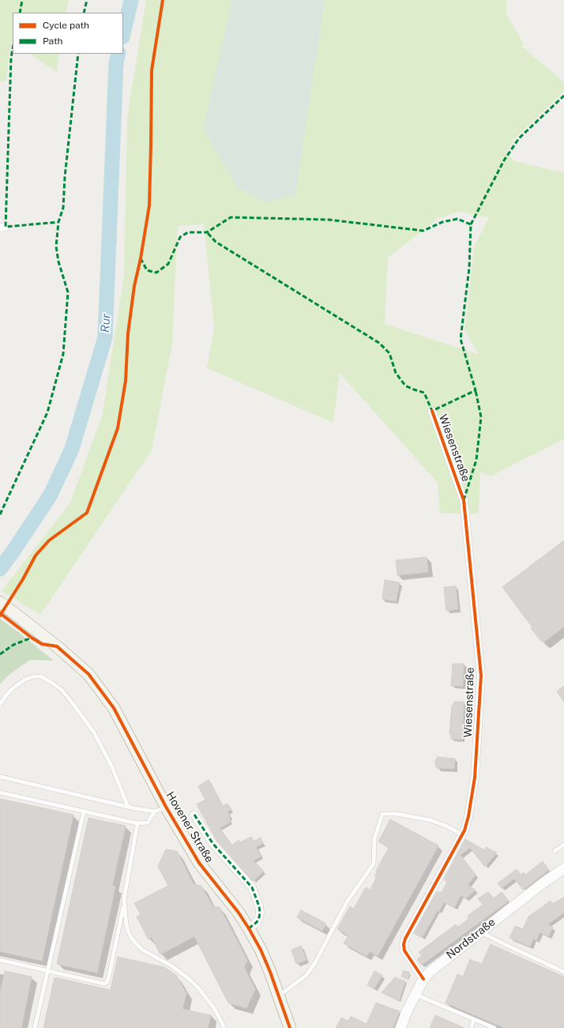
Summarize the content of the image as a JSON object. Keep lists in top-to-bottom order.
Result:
{
  "streets": {
    "main road": ["Hovener Straße"],
    "street": ["Wiesenstraße", "Nordstraße"]
  },
  "crossings": [
    ["Wiesenstraße", "Nordstraße"]
  ],
  "water": ["Rur"],
  "legend": ["Cycle path", "Path"]
}
